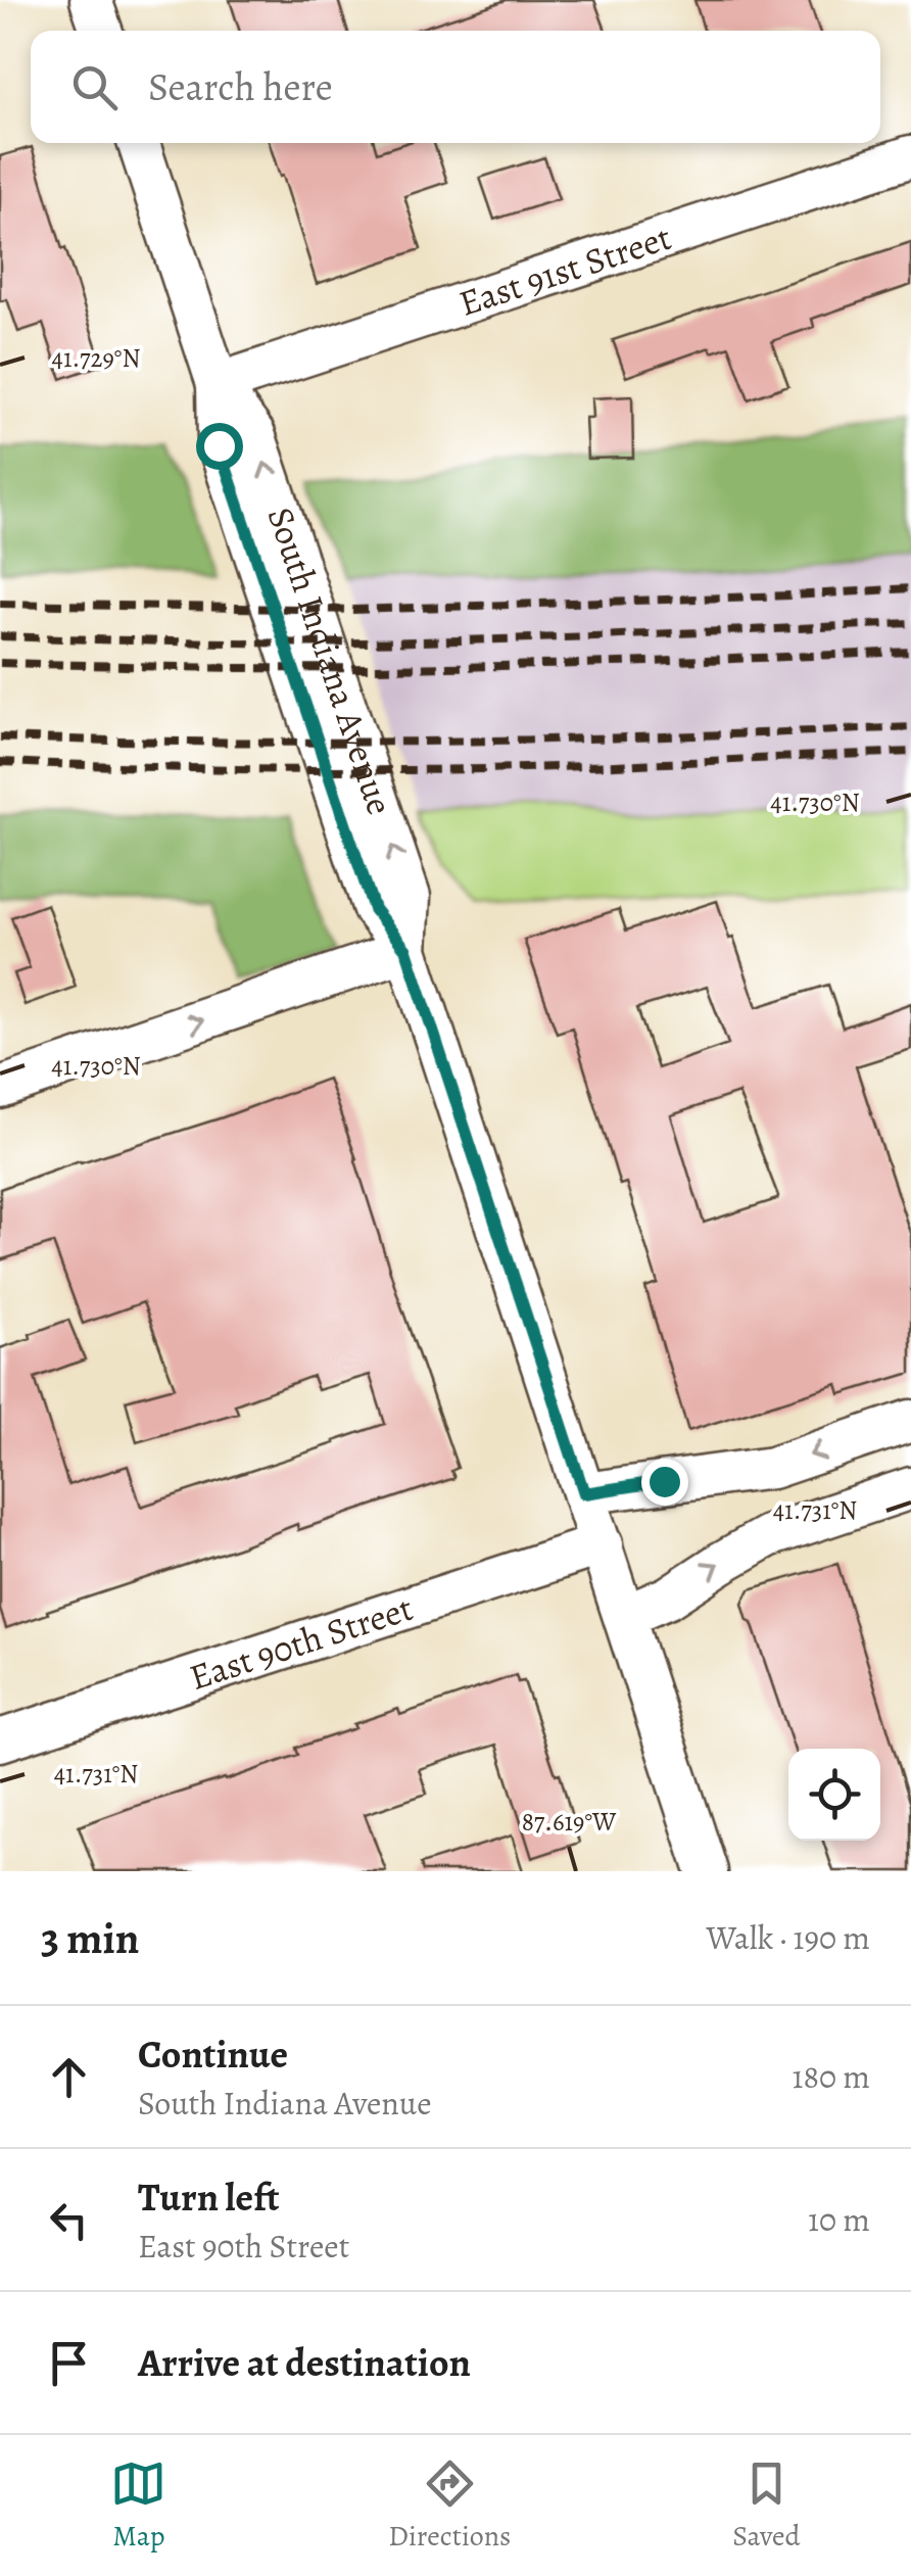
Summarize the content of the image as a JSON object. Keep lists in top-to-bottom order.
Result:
{
  "streets": {
    "street": ["East 91st Street", "South Indiana Avenue", "East 90th Street"]
  },
  "crossings": [
    ["East 91st Street", "South Indiana Avenue"],
    ["South Indiana Avenue", "East 90th Street"]
  ],
  "page": {
    "search": "Search here",
    "heading": ["3 min", "Walk · 190 m"],
    "list": [
      ["Continue", "South Indiana Avenue", "180 m"],
      ["Turn left", "East 90th Street", "10 m"],
      "Arrive at destination"
    ],
    "nav": ["Map", "Directions", "Saved"]
  },
  "coordinates": [
    "41.729°N",
    "41.730°N",
    "41.731°N",
    "87.619°W"
  ]
}
